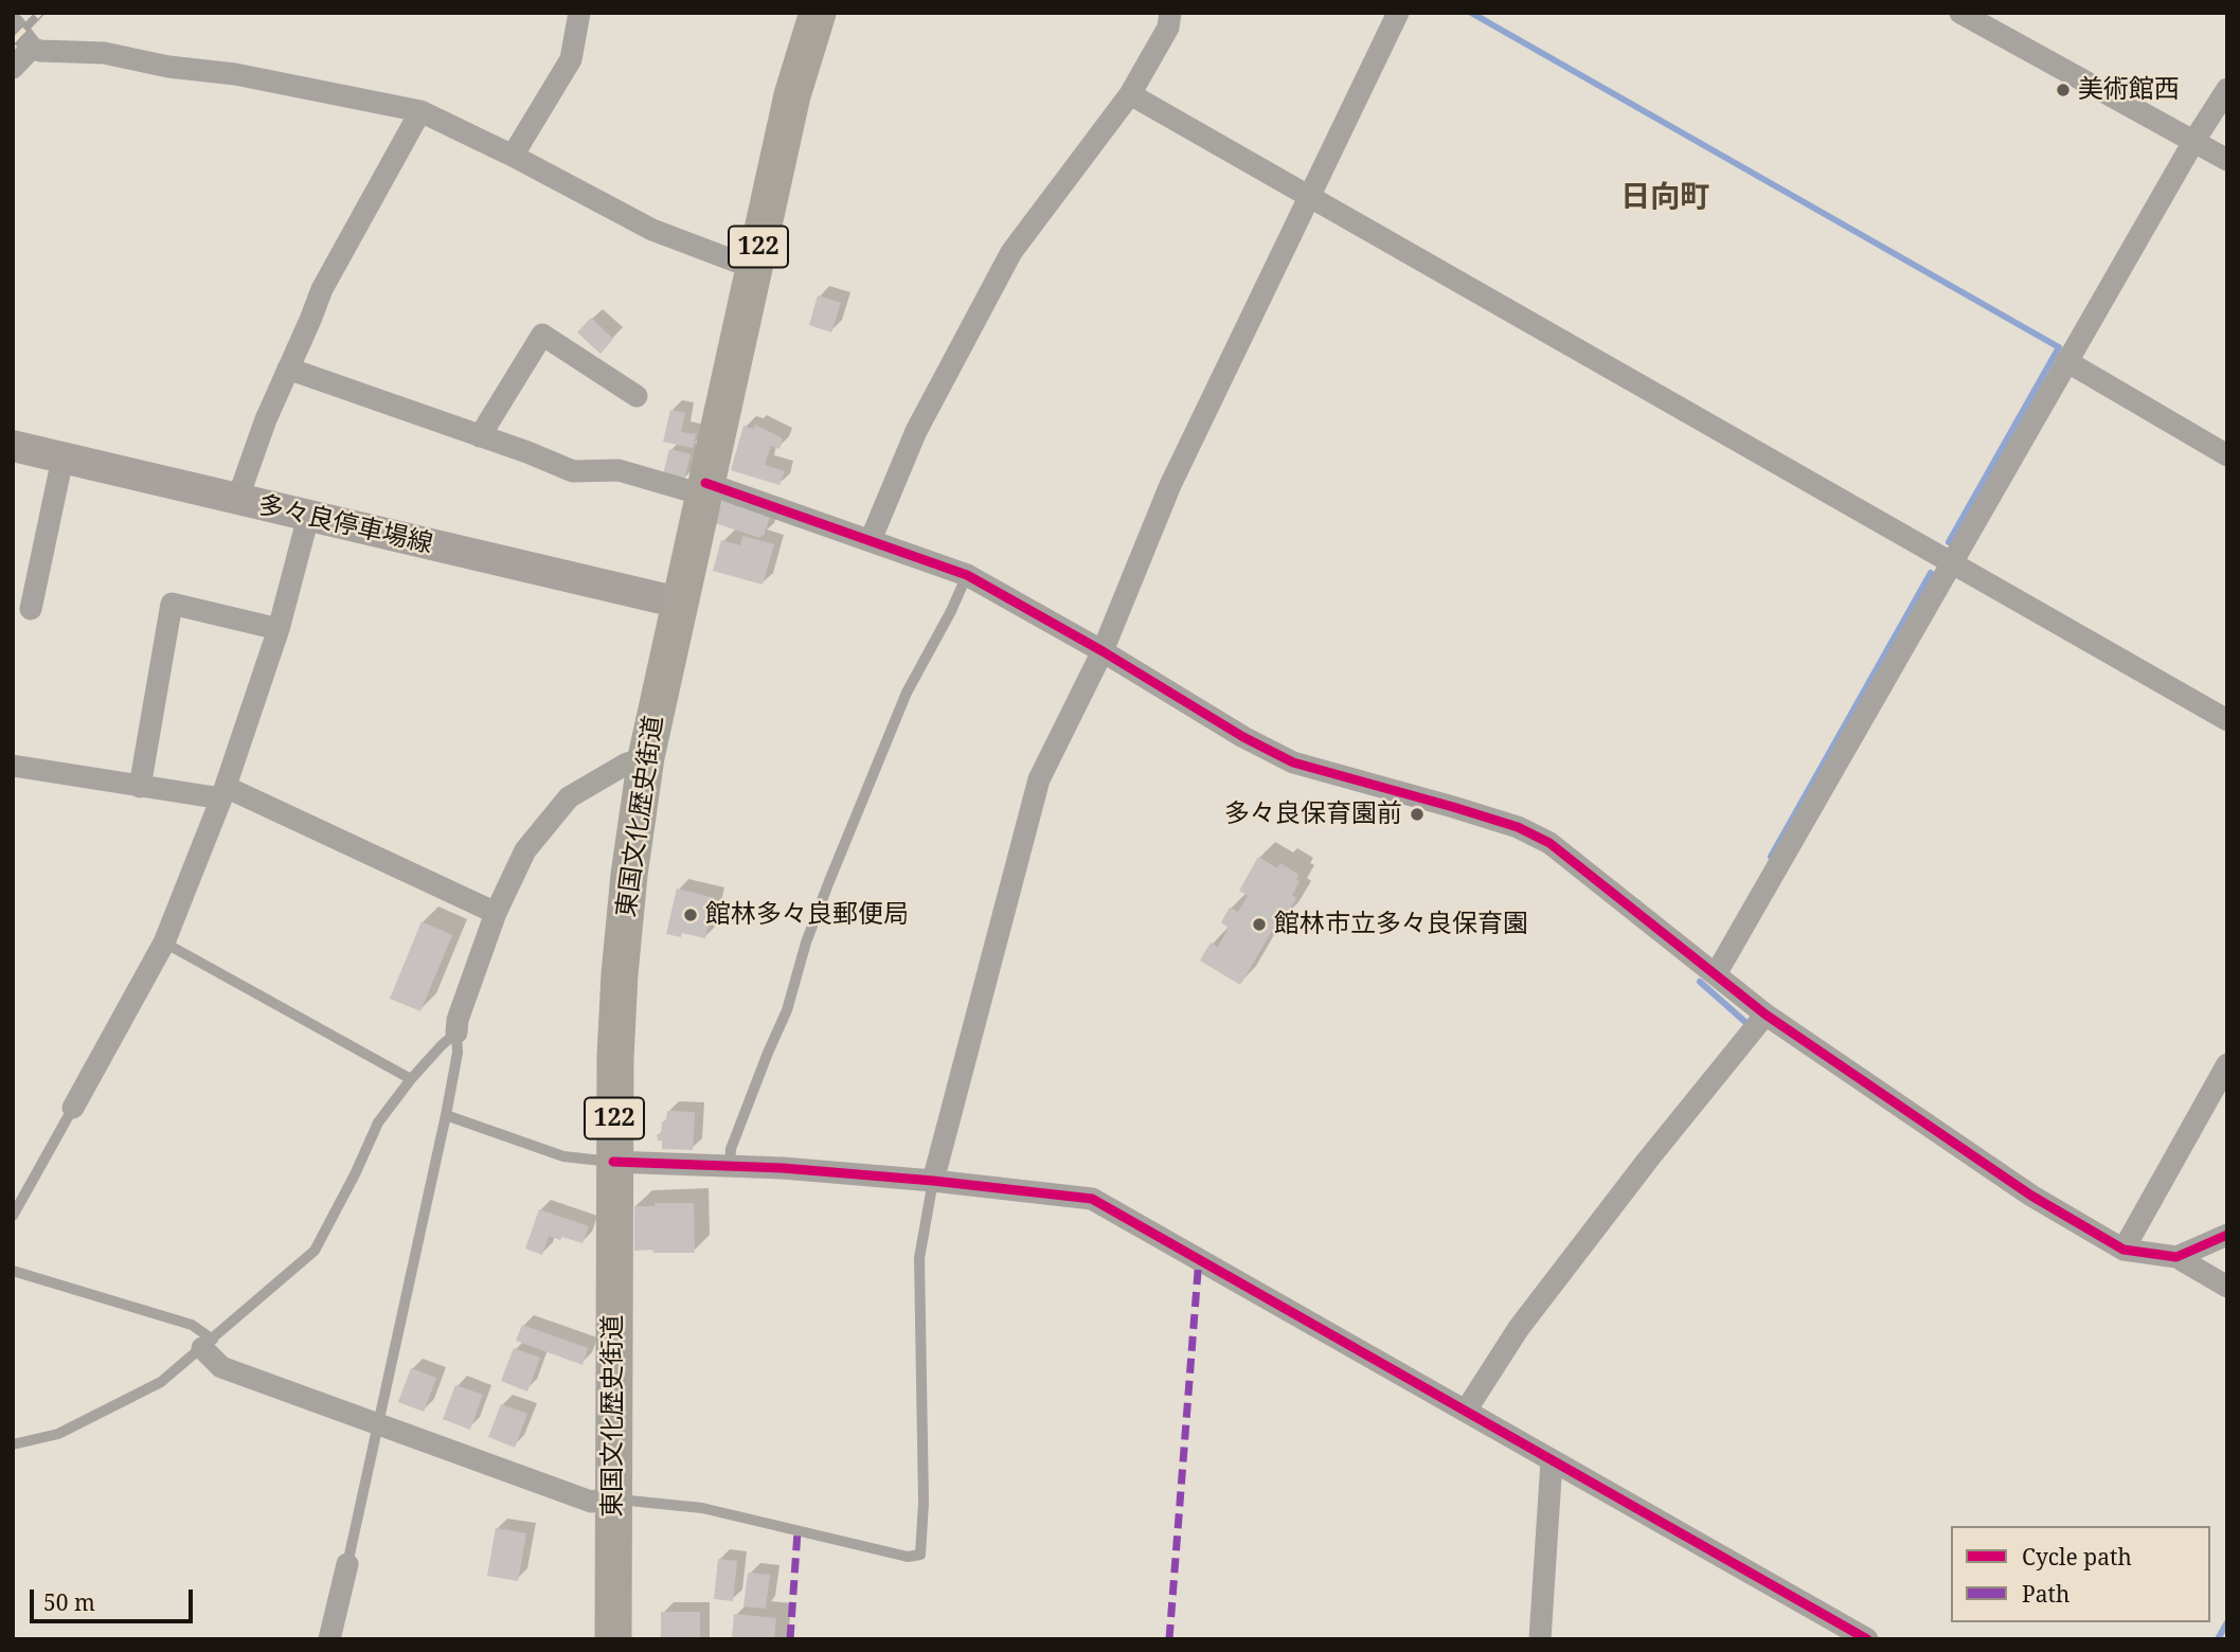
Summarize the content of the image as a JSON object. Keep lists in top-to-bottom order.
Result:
{
  "streets": {
    "highway": ["122", "東国文化歴史街道"],
    "main road": ["多々良停車場線"]
  },
  "crossings": [
    ["多々良停車場線", "東国文化歴史街道"]
  ],
  "districts": ["日向町"],
  "places": [
    "美術館西",
    "多々良保育園前",
    "館林多々良郵便局",
    "館林市立多々良保育園"
  ],
  "legend": ["Cycle path", "Path"],
  "scale_bar": "50 m"
}
